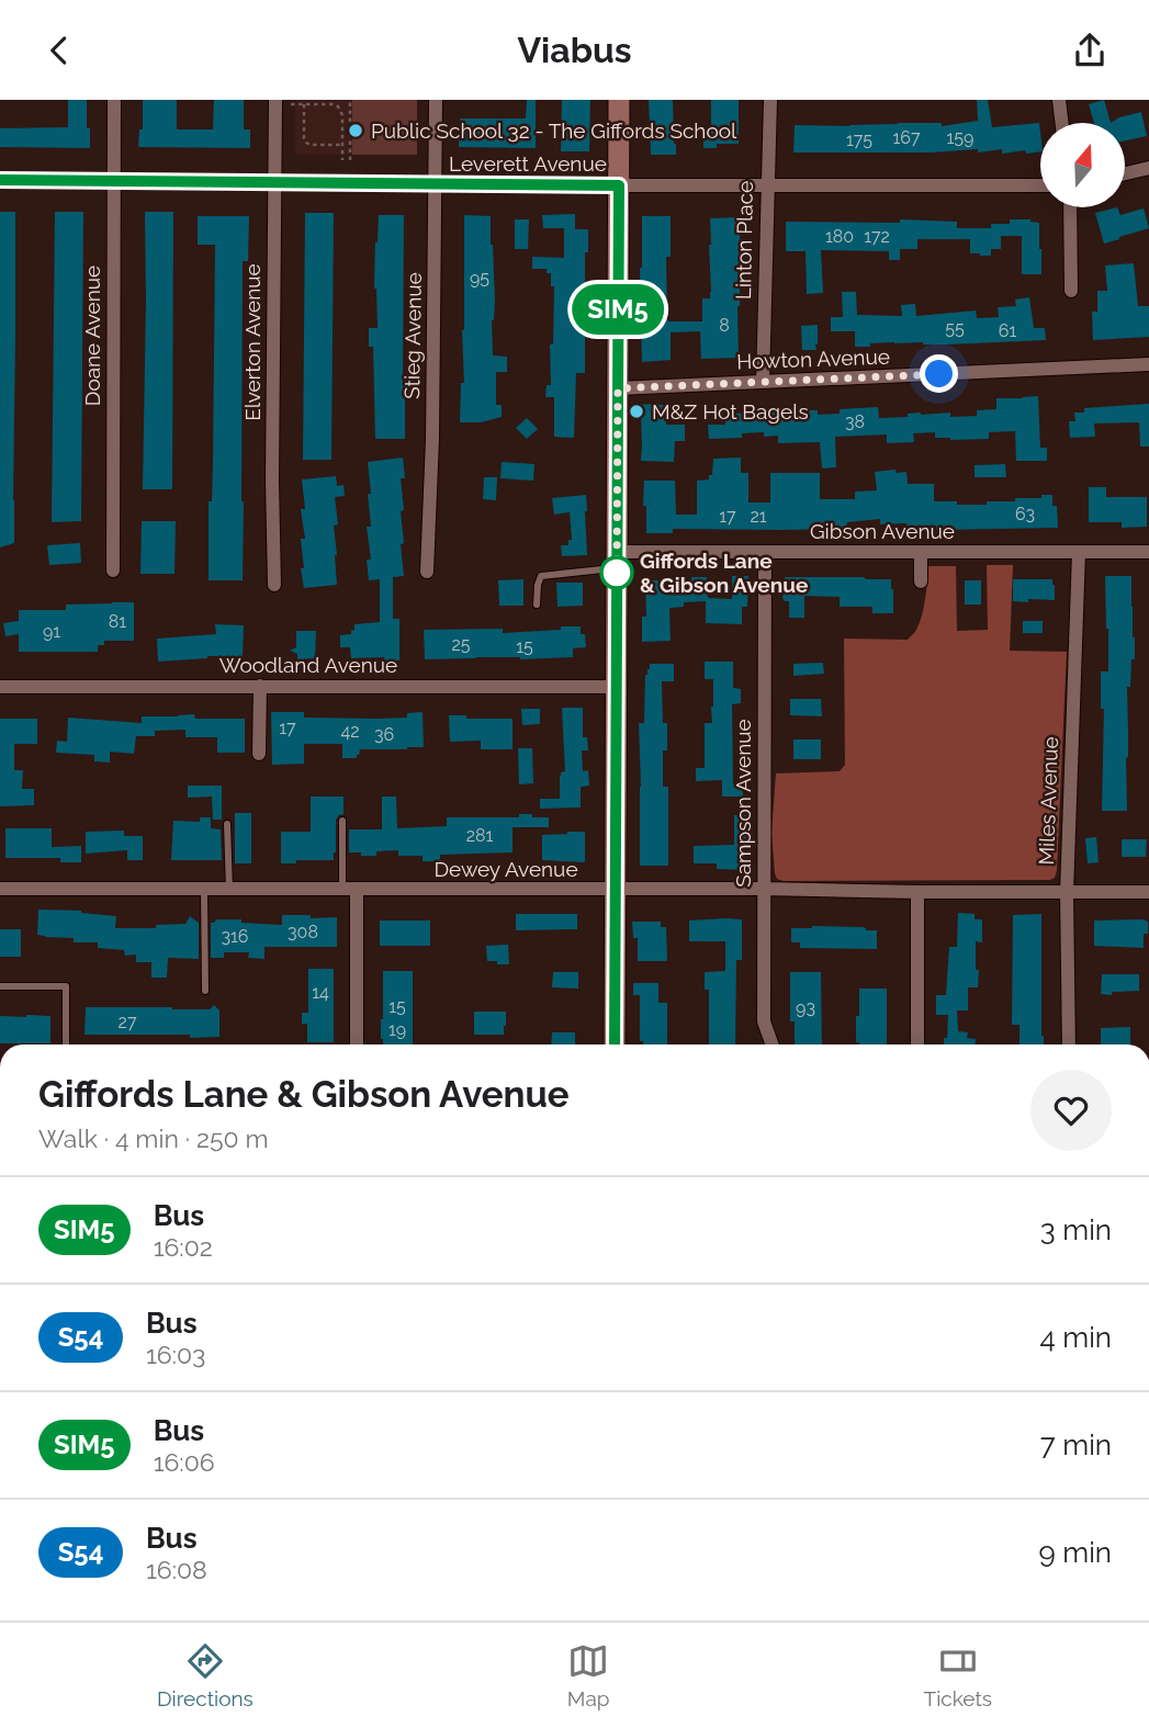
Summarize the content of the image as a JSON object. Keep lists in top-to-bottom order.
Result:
{
  "streets": {
    "street": [
      "Leverett Avenue",
      "Linton Place",
      "Doane Avenue",
      "Stieg Avenue",
      "Elverton Avenue",
      "Howton Avenue",
      "Gibson Avenue",
      "Woodland Avenue",
      "Miles Avenue",
      "Sampson Avenue",
      "Dewey Avenue"
    ]
  },
  "crossings": [
    ["Leverett Avenue", "Linton Place"],
    ["Leverett Avenue", "Doane Avenue"],
    ["Leverett Avenue", "Stieg Avenue"],
    ["Leverett Avenue", "Elverton Avenue"],
    ["Linton Place", "Howton Avenue"],
    ["Gibson Avenue", "Miles Avenue"],
    ["Gibson Avenue", "Sampson Avenue"],
    ["Miles Avenue", "Dewey Avenue"],
    ["Sampson Avenue", "Dewey Avenue"]
  ],
  "places": ["Public School 32 - The Giffords School", "M&Z Hot Bagels", "Giffords Lane & Gibson Avenue"],
  "lines": ["bus line SIM5"],
  "house_numbers": [
    "167",
    "159",
    "175",
    "180",
    "172",
    "95",
    "8",
    "55",
    "61",
    "38",
    "63",
    "17",
    "21",
    "81",
    "91",
    "25",
    "15",
    "17",
    "42",
    "36",
    "281",
    "308",
    "316",
    "14",
    "15",
    "93",
    "27",
    "19"
  ],
  "north": "top",
  "page": {
    "header": "Viabus",
    "on_map": "SIM5",
    "heading": ["Giffords Lane & Gibson Avenue", "Walk · 4 min · 250 m"],
    "list": [
      {
        "mark": "SIM5",
        "name": "Bus",
        "note": "16:02",
        "value": "3 min"
      },
      {
        "mark": "S54",
        "name": "Bus",
        "note": "16:03",
        "value": "4 min"
      },
      {
        "mark": "SIM5",
        "name": "Bus",
        "note": "16:06",
        "value": "7 min"
      },
      {
        "mark": "S54",
        "name": "Bus",
        "note": "16:08",
        "value": "9 min"
      }
    ],
    "tabs": ["Directions", "Map", "Tickets"]
  }
}
